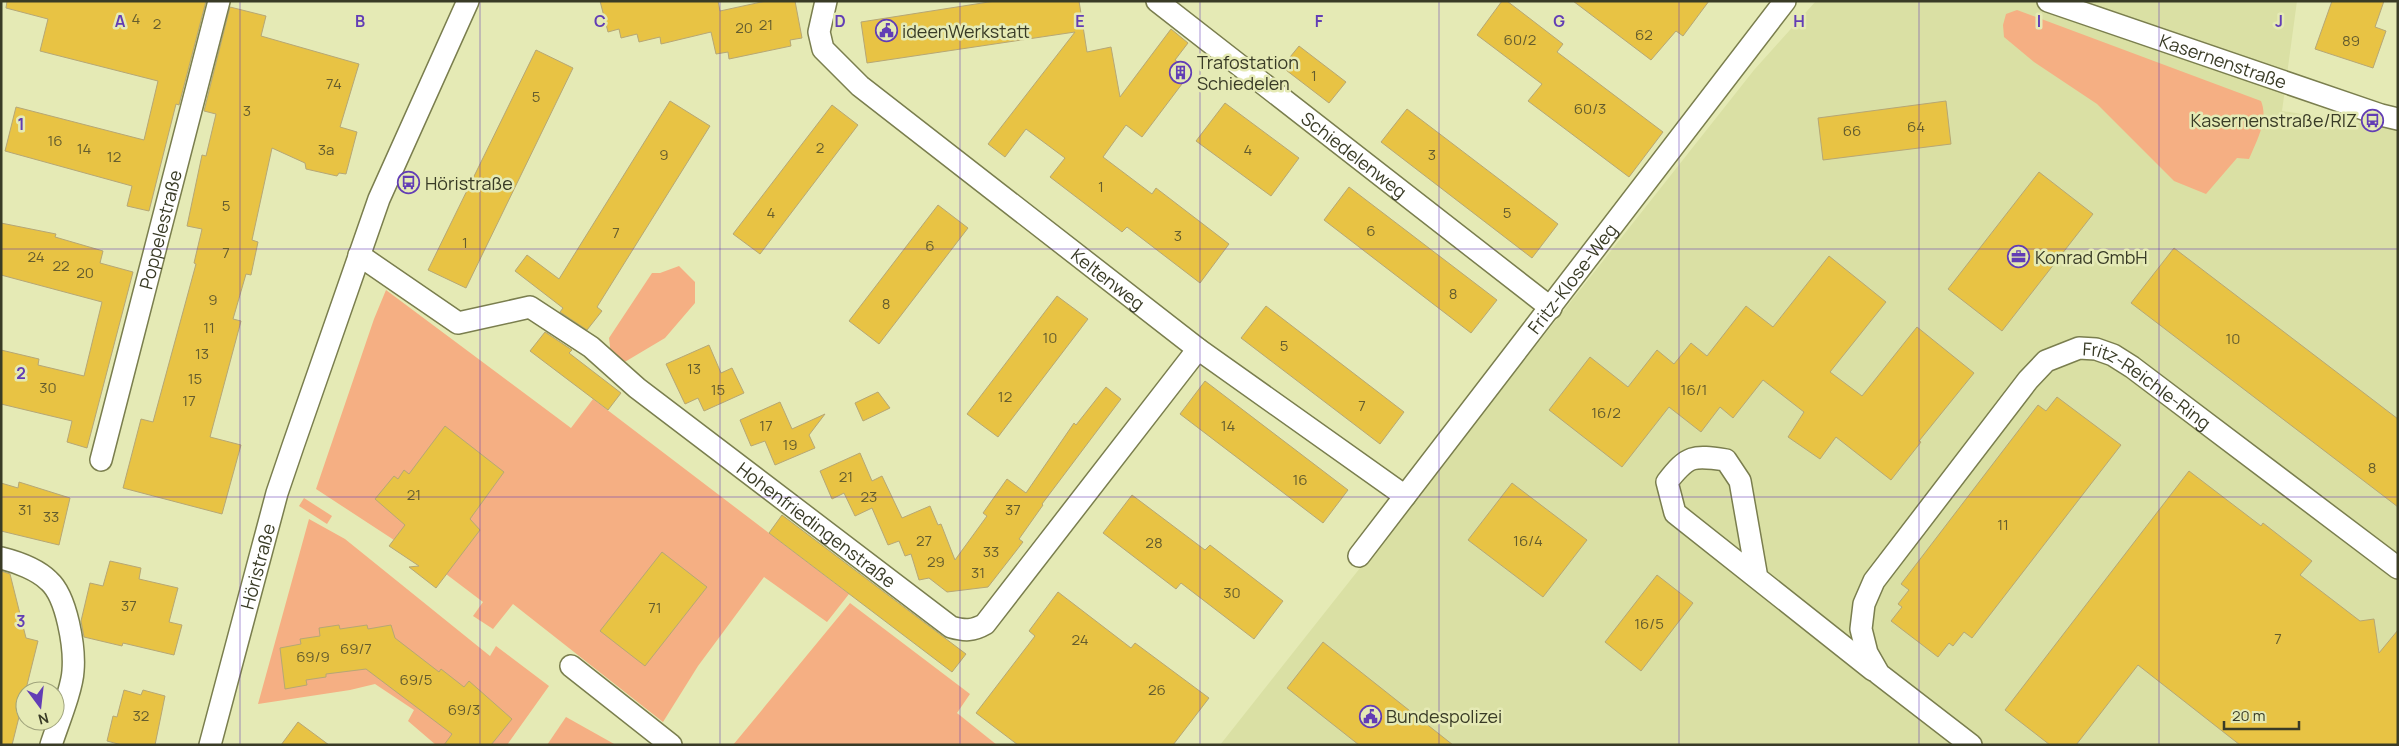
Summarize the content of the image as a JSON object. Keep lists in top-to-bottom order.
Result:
{
  "streets": {
    "street": [
      "Kasernenstraße",
      "Schiedelenweg",
      "Poppelestraße",
      "Keltenweg",
      "Fritz-Klose-Weg",
      "Fritz-Reichle-Ring",
      "Hohenfriedingenstraße",
      "Höristraße"
    ]
  },
  "crossings": [
    ["Schiedelenweg", "Fritz-Klose-Weg"],
    ["Keltenweg", "Fritz-Klose-Weg"],
    ["Keltenweg", "Hohenfriedingenstraße"],
    ["Hohenfriedingenstraße", "Höristraße"]
  ],
  "places": {
    "public building": ["ideenWerkstatt", "Bundespolizei"],
    "building": ["Trafostation Schiedelen"],
    "bus stop": ["Kasernenstraße/RIZ", "Höristraße"],
    "office": ["Konrad GmbH"]
  },
  "house_numbers": [
    "4",
    "2",
    "21",
    "20",
    "62",
    "60/2",
    "89",
    "1",
    "74",
    "5",
    "60/3",
    "3",
    "64",
    "66",
    "16",
    "2",
    "14",
    "3a",
    "4",
    "9",
    "3",
    "12",
    "1",
    "5",
    "4",
    "5",
    "6",
    "7",
    "3",
    "1",
    "6",
    "7",
    "24",
    "22",
    "20",
    "8",
    "9",
    "8",
    "11",
    "10",
    "10",
    "5",
    "13",
    "13",
    "15",
    "30",
    "15",
    "16/1",
    "12",
    "17",
    "7",
    "16/2",
    "17",
    "14",
    "19",
    "8",
    "21",
    "16",
    "21",
    "23",
    "31",
    "37",
    "33",
    "11",
    "27",
    "16/4",
    "28",
    "33",
    "29",
    "31",
    "30",
    "37",
    "71",
    "16/5",
    "7",
    "24",
    "69/7",
    "69/9",
    "69/5",
    "26",
    "69/3",
    "32"
  ],
  "scale_bar": "20 m",
  "north": "bottom",
  "grid": {
    "columns": [
      "A",
      "B",
      "C",
      "D",
      "E",
      "F",
      "G",
      "H",
      "I",
      "J"
    ],
    "rows": ["1", "2", "3"]
  }
}
